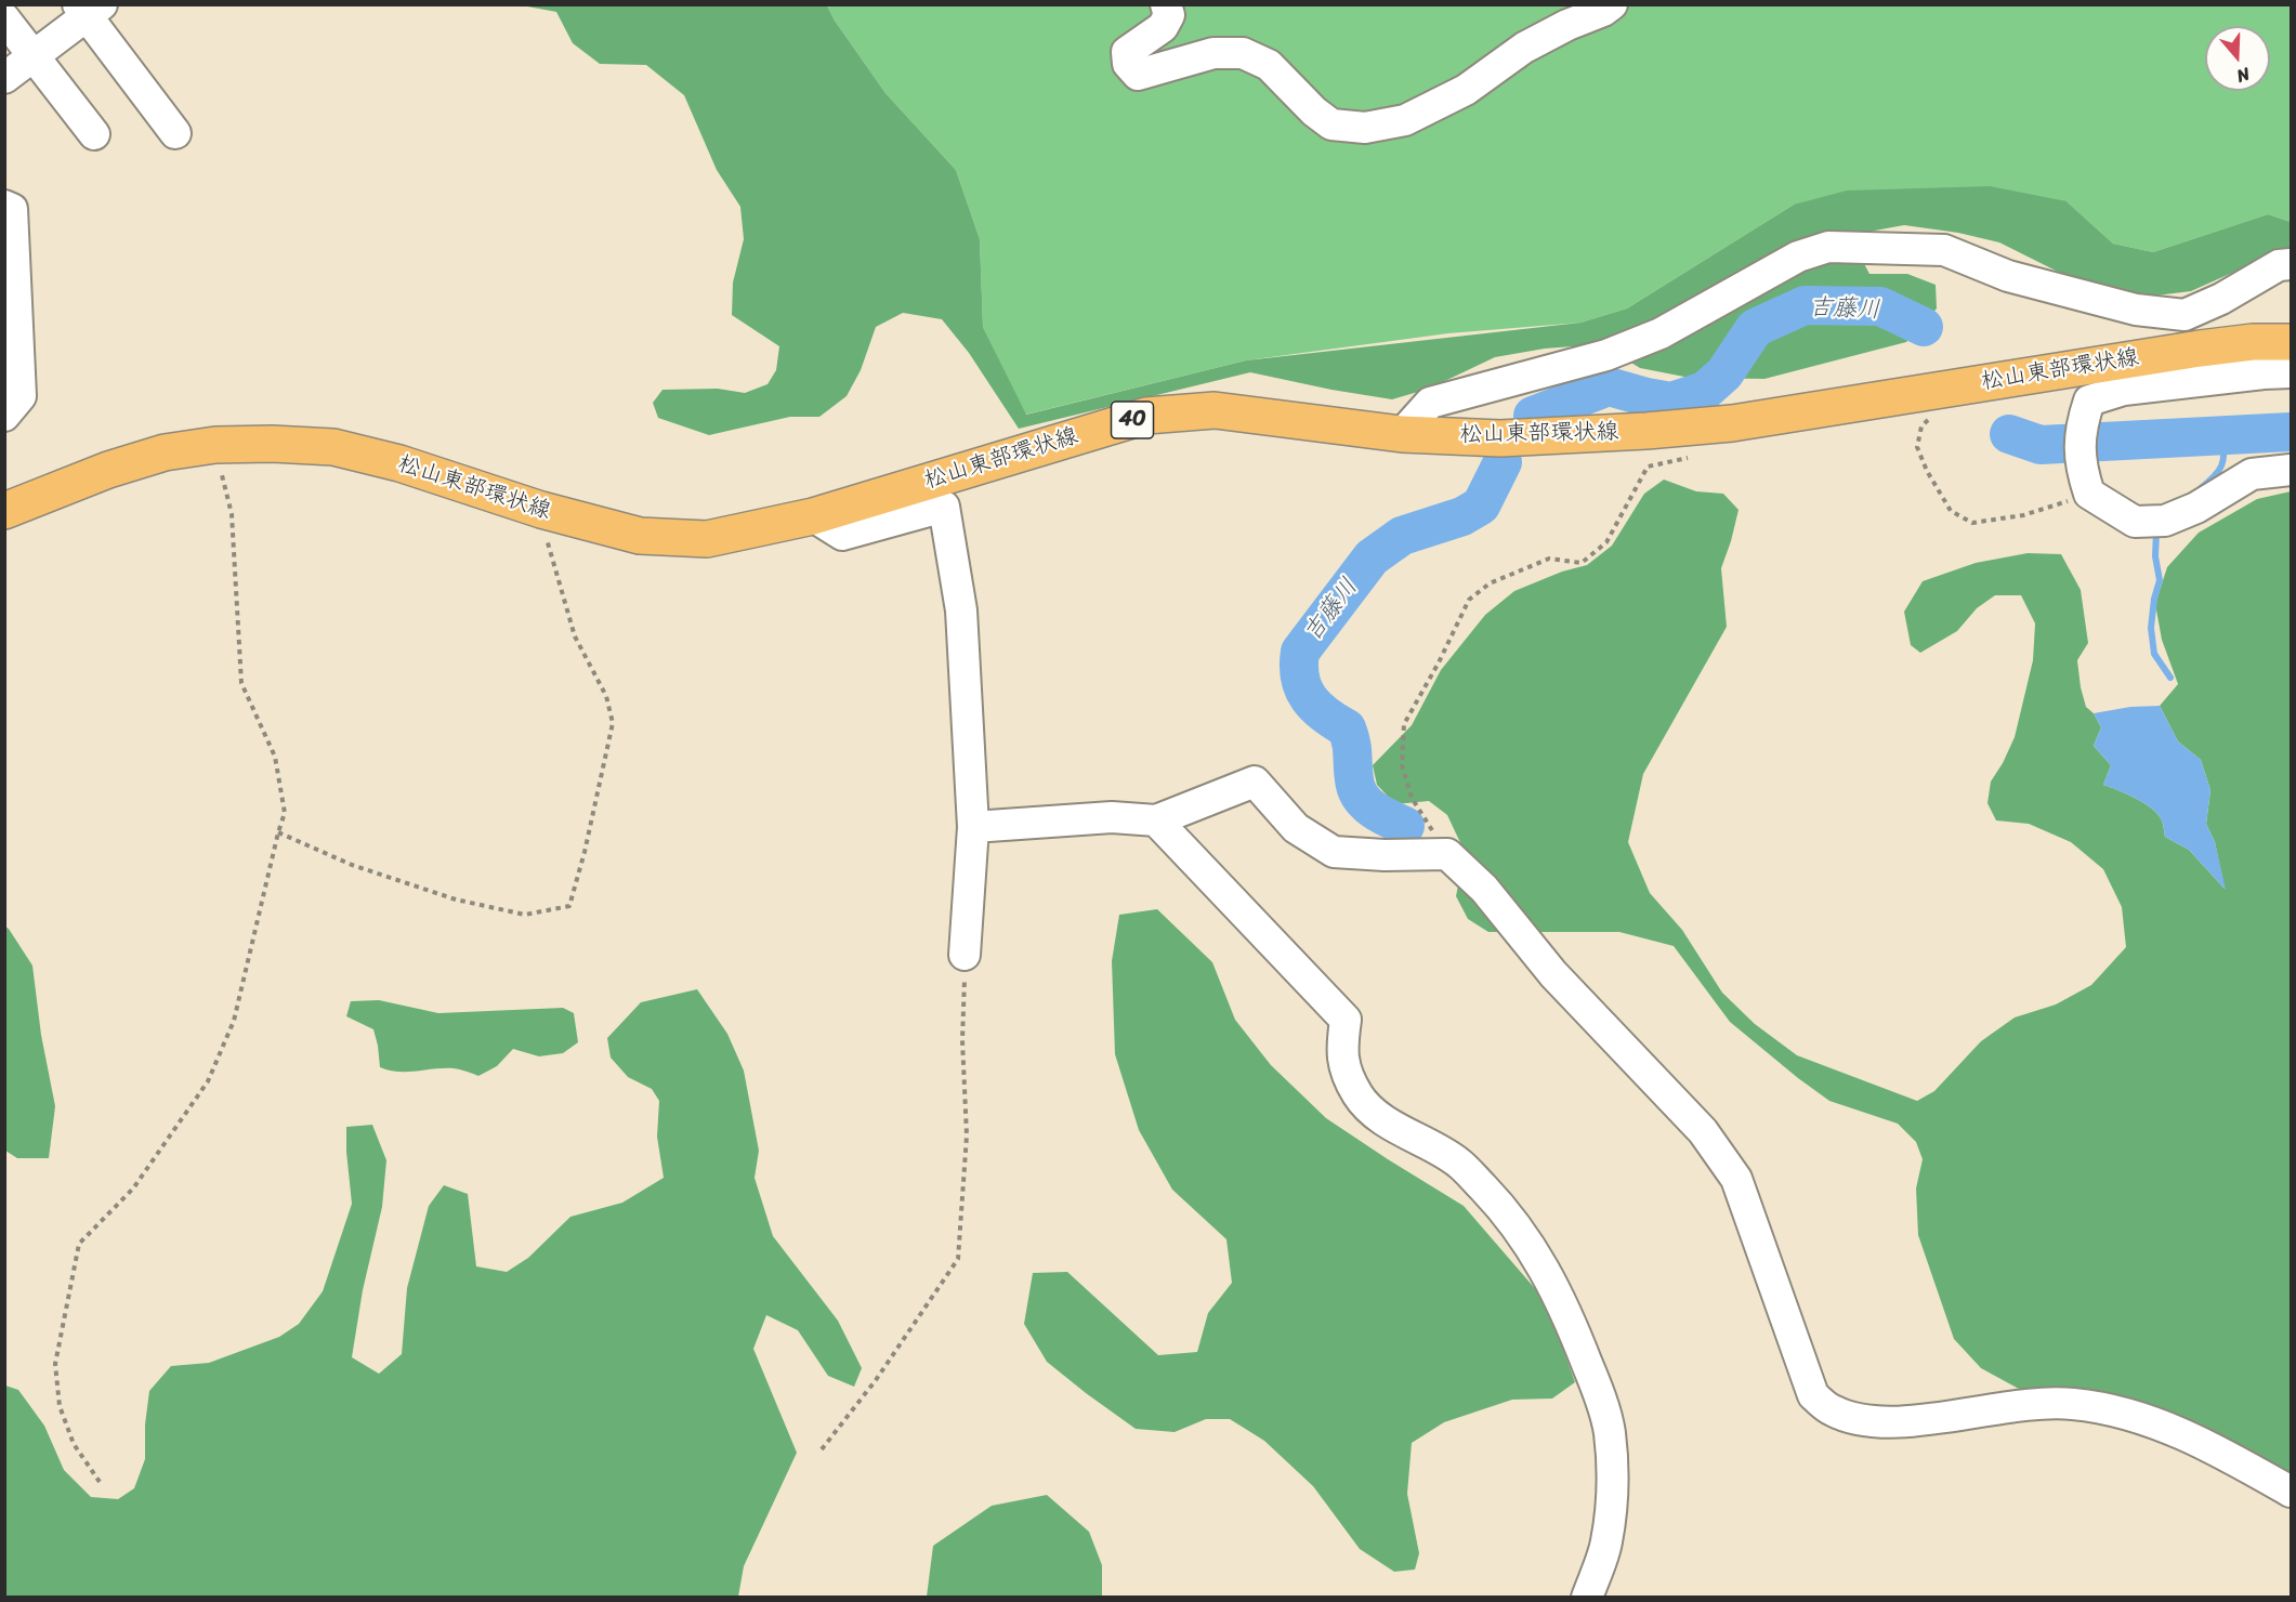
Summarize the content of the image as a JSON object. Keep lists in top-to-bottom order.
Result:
{
  "streets": {
    "main road": ["松山東部環状線", "40"]
  },
  "water": ["吉藤川"],
  "north": "bottom"
}
